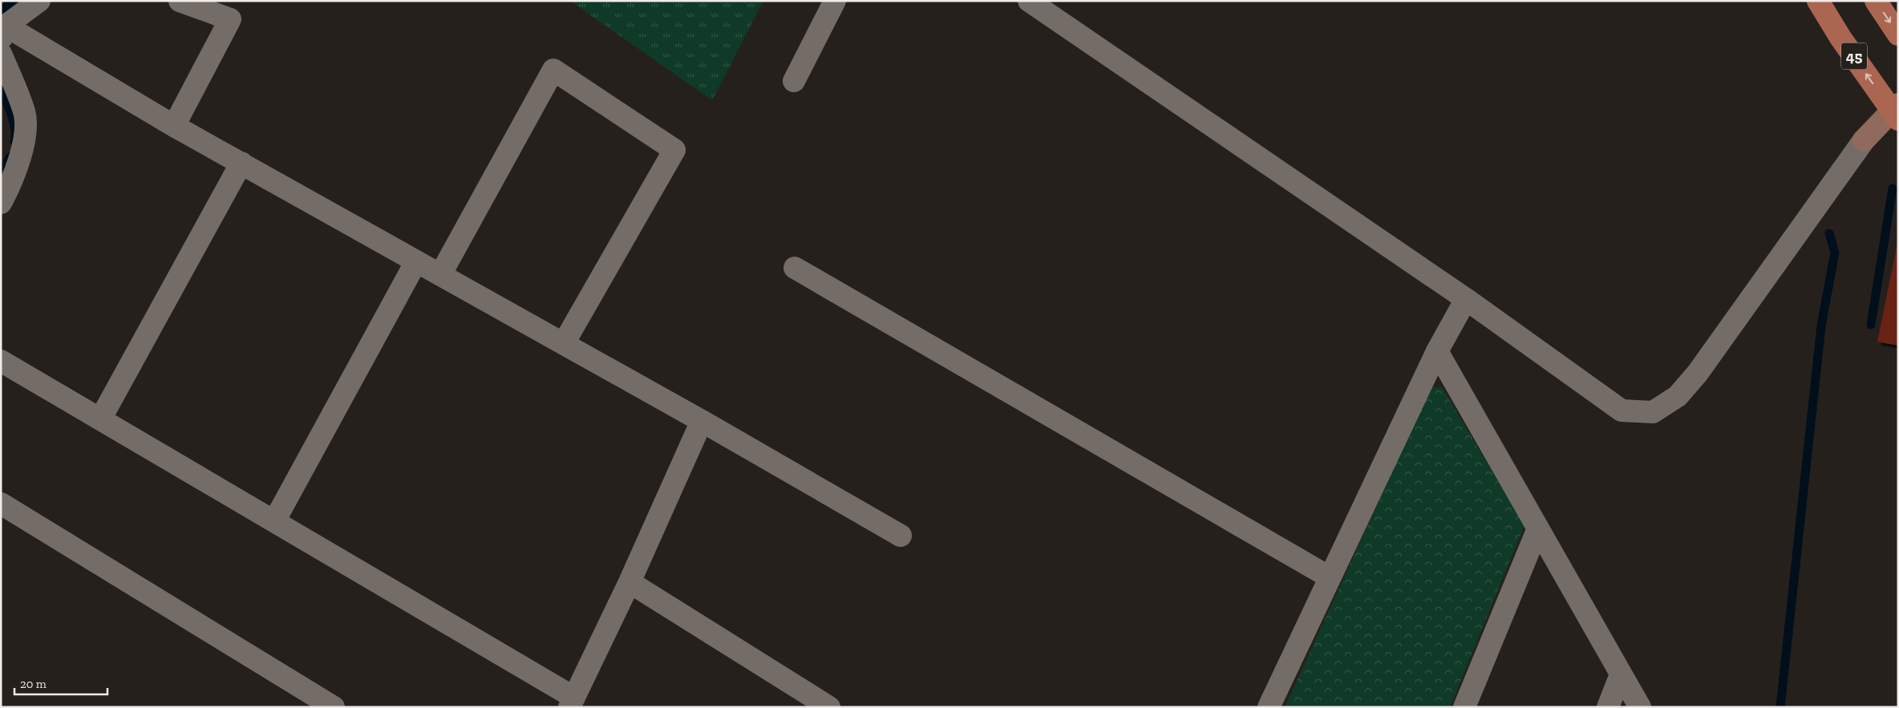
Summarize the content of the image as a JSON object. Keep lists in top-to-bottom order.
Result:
{
  "streets": {
    "main road": ["45"]
  },
  "scale_bar": "20 m"
}
